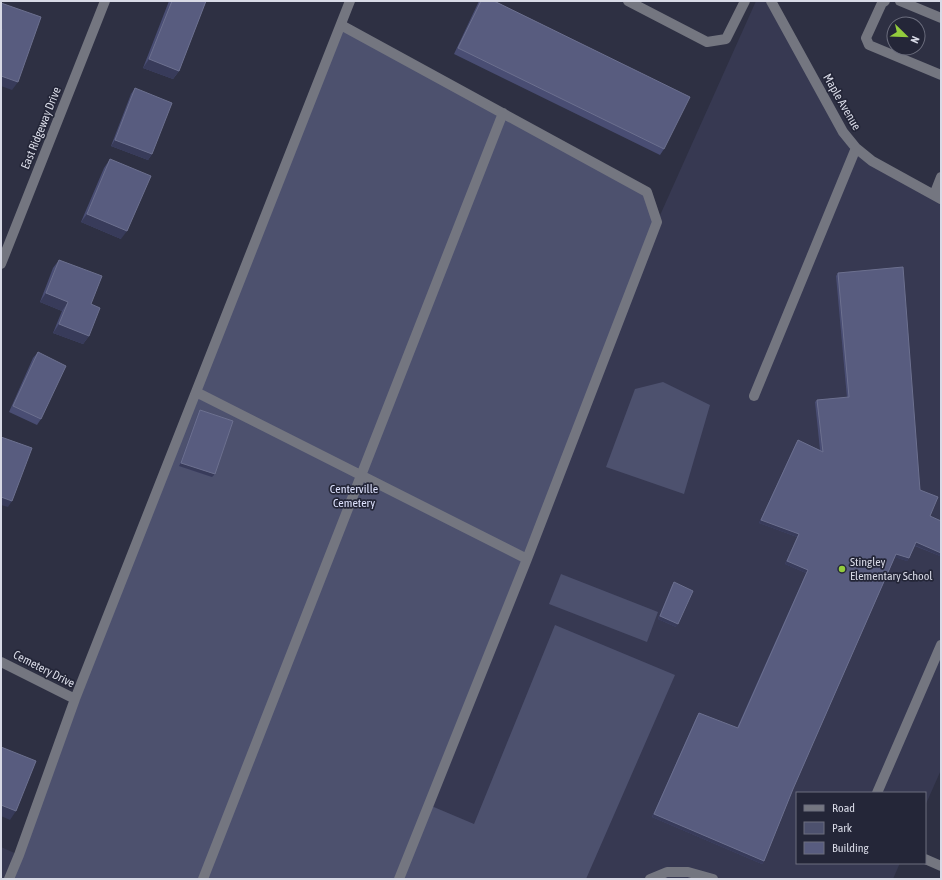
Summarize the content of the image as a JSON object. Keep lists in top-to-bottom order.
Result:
{
  "streets": {
    "street": ["Maple Avenue", "East Ridgeway Drive", "Cemetery Drive"]
  },
  "parks": ["Centerville Cemetery"],
  "places": ["Stingley Elementary School"],
  "legend": ["Road", "Park", "Building"],
  "north": "bottom right"
}
